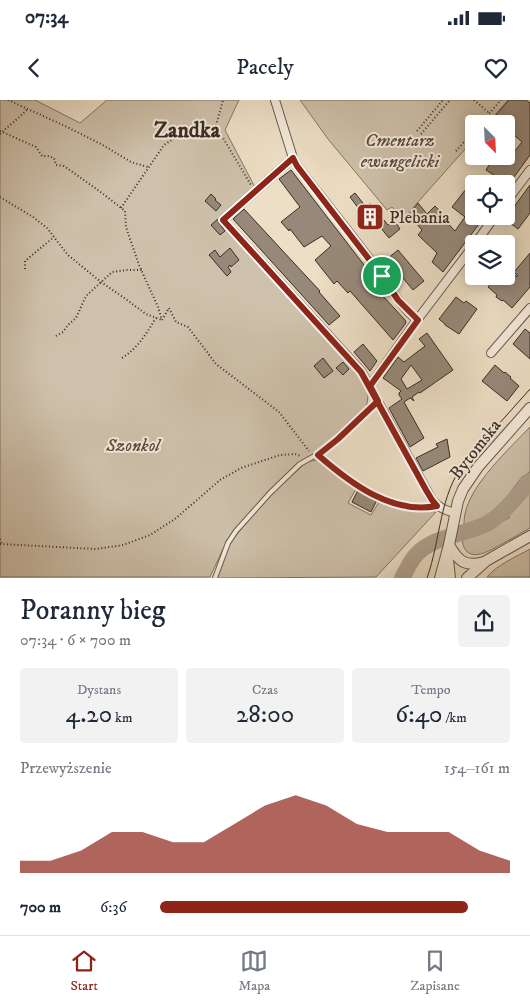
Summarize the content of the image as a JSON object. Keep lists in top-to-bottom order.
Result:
{
  "streets": {
    "street": ["Bytomska"]
  },
  "districts": ["Zandka"],
  "parks": ["Cmentarz ewangelicki", "Szonkol"],
  "places": {
    "building": ["Plebania"]
  },
  "north": "bottom right",
  "page": {
    "status": "07:34",
    "header": "Pacely",
    "heading": ["Poranny bieg", "07:34 · 6 × 700 m"],
    "stats": [
      ["Dystans", "4.20 km"],
      ["Czas", "28:00"],
      ["Tempo", "6:40 /km"]
    ],
    "chart": ["Przewyższenie", "154–161 m"],
    "list": [
      {
        "name": "700 m",
        "note": "6:36"
      }
    ],
    "tabs": ["Start", "Mapa", "Zapisane"]
  }
}
